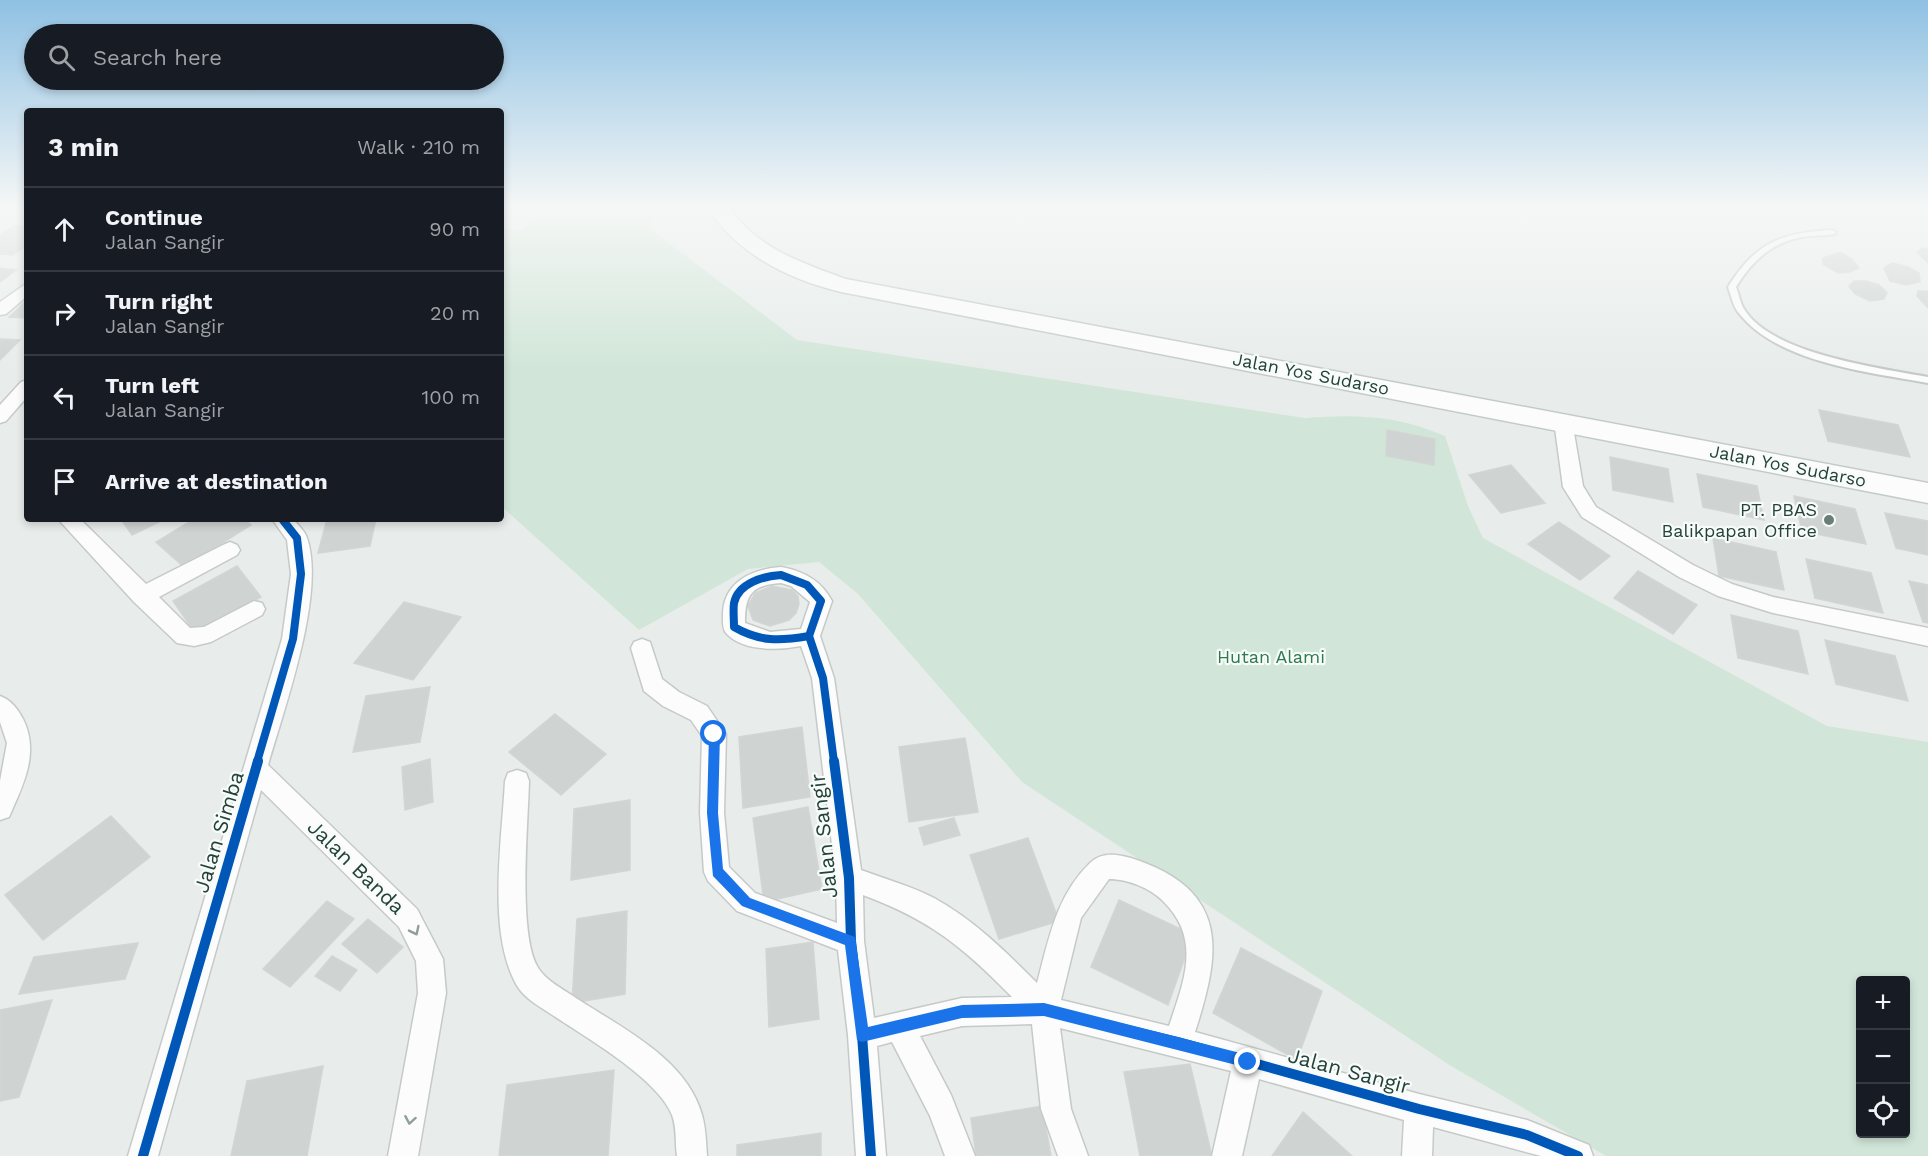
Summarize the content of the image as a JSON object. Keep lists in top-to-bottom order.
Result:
{
  "streets": {
    "main road": ["Jalan Yos Sudarso"],
    "street": ["Jalan Simba", "Jalan Sangir", "Jalan Banda"]
  },
  "crossings": [
    ["Jalan Simba", "Jalan Banda"]
  ],
  "parks": ["Hutan Alami"],
  "places": ["PT. PBAS Balikpapan Office"],
  "page": {
    "search": "Search here",
    "heading": ["3 min", "Walk · 210 m"],
    "list": [
      ["Continue", "Jalan Sangir", "90 m"],
      ["Turn right", "Jalan Sangir", "20 m"],
      ["Turn left", "Jalan Sangir", "100 m"],
      "Arrive at destination"
    ],
    "map_buttons": ["+", "−"]
  }
}
